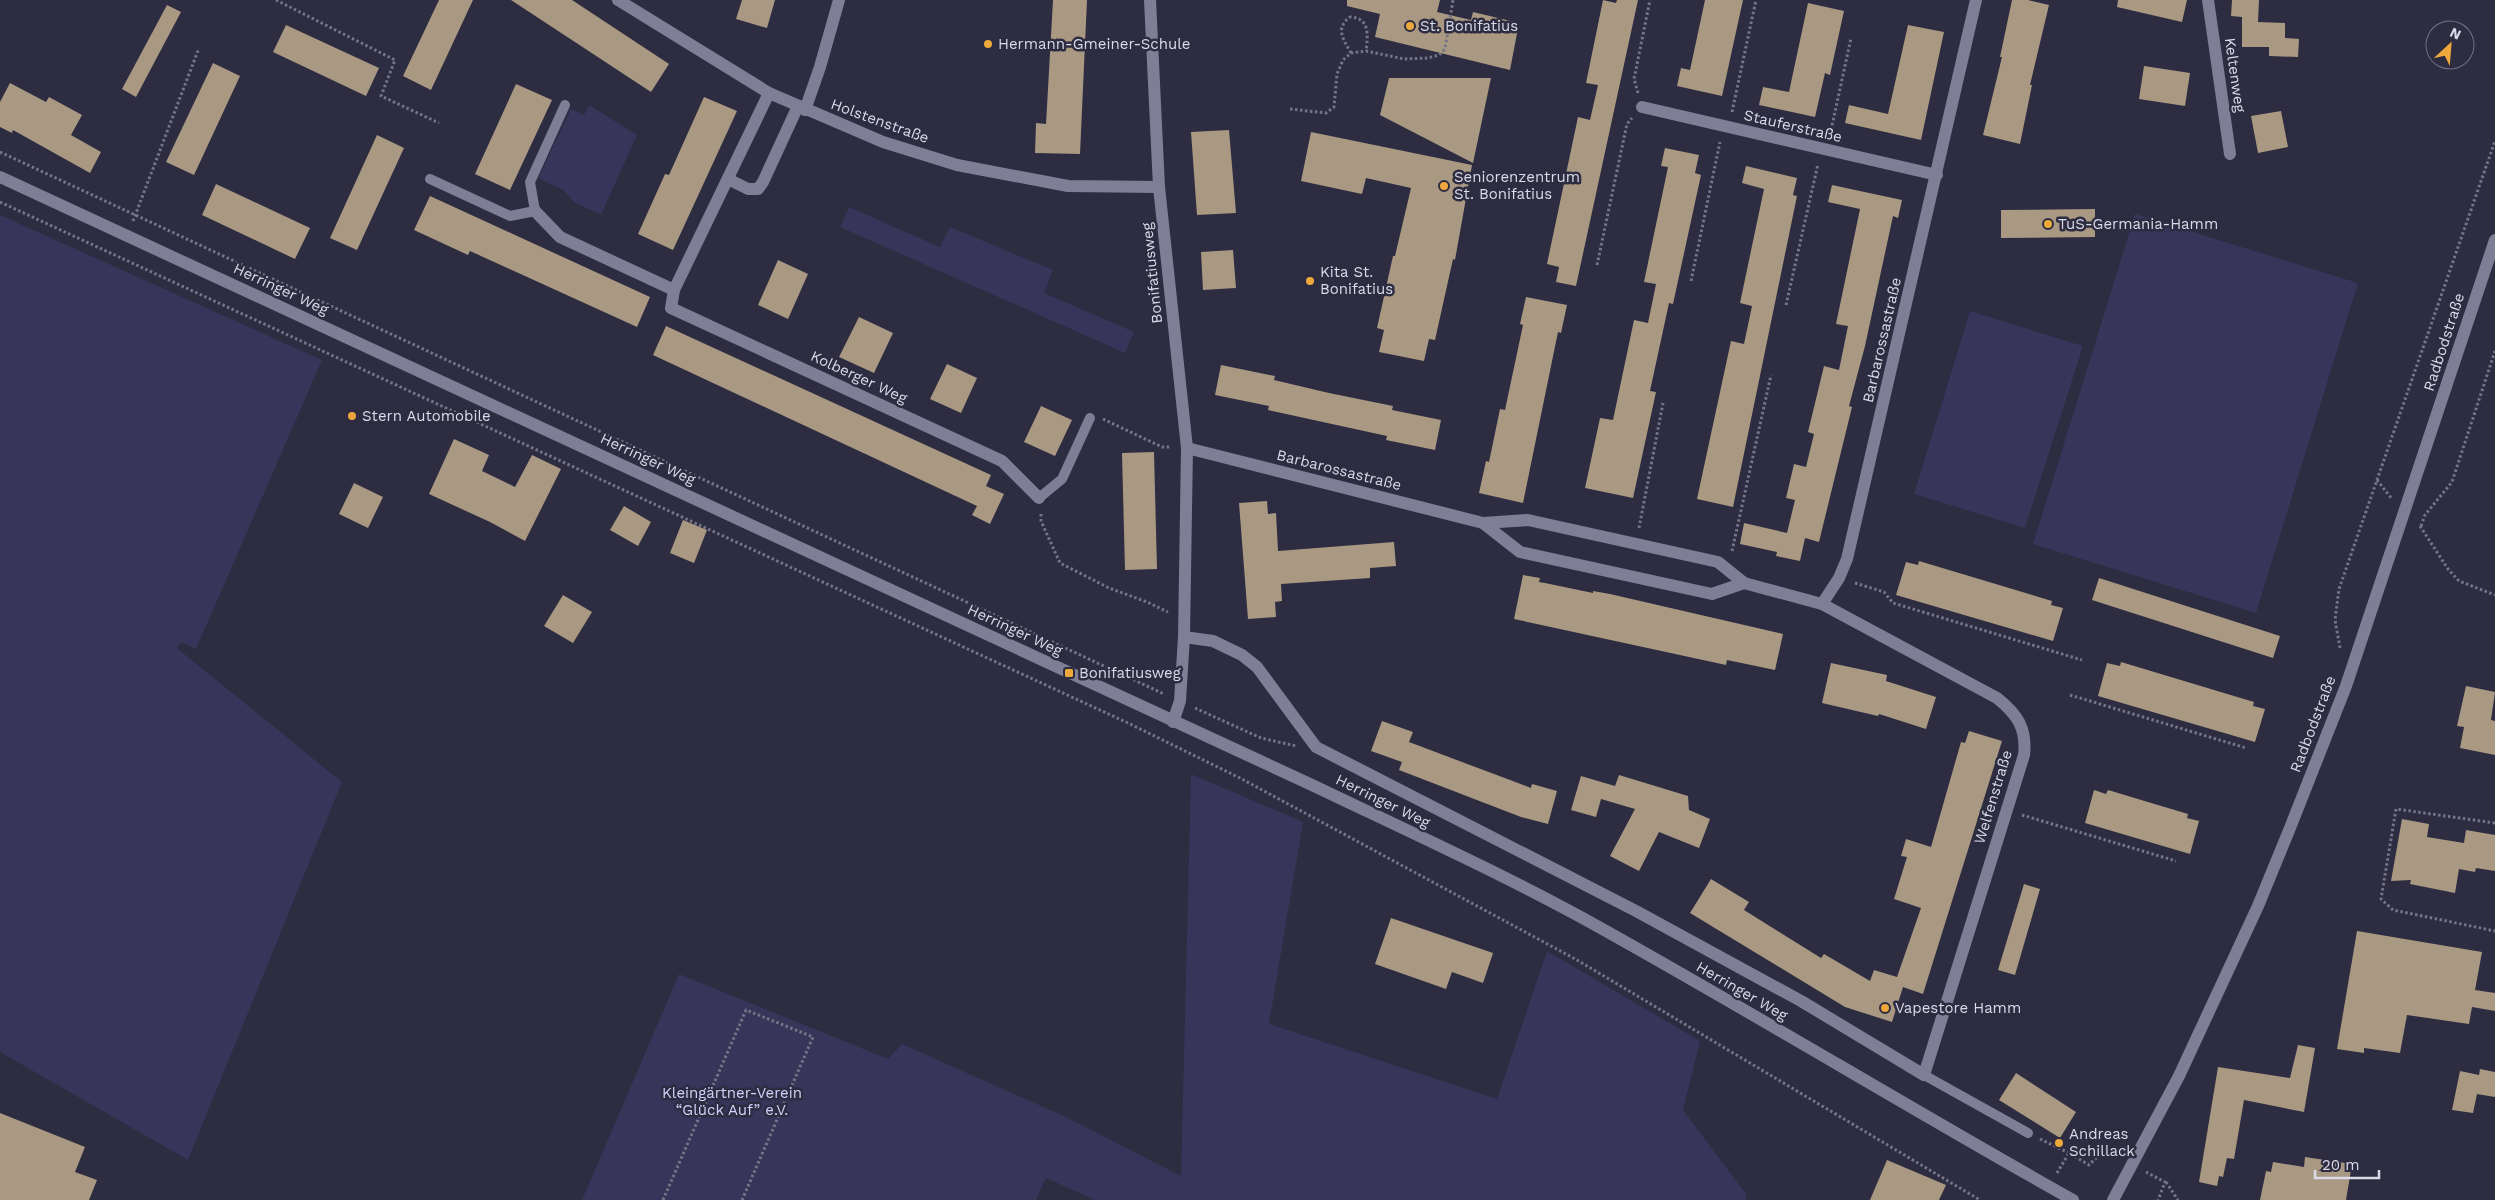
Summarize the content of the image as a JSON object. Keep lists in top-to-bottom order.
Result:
{
  "streets": {
    "street": [
      "Keltenweg",
      "Holstenstraße",
      "Stauferstraße",
      "Bonifatiusweg",
      "Herringer Weg",
      "Barbarossastraße",
      "Radbodstraße",
      "Kolberger Weg",
      "Welfenstraße"
    ]
  },
  "crossings": [
    ["Holstenstraße", "Bonifatiusweg"],
    ["Stauferstraße", "Barbarossastraße"],
    ["Bonifatiusweg", "Herringer Weg"],
    ["Bonifatiusweg", "Barbarossastraße"],
    ["Herringer Weg", "Welfenstraße"],
    ["Barbarossastraße", "Welfenstraße"]
  ],
  "parks": ["Kleingärtner-Verein “Glück Auf” e.V."],
  "places": {
    "other": [
      "St. Bonifatius",
      "Hermann-Gmeiner-Schule",
      "Seniorenzentrum St. Bonifatius",
      "TuS-Germania-Hamm",
      "Kita St. Bonifatius",
      "Stern Automobile",
      "Vapestore Hamm",
      "Andreas Schillack"
    ],
    "transit": ["Bonifatiusweg"]
  },
  "scale_bar": "20 m",
  "north": "top right"
}
